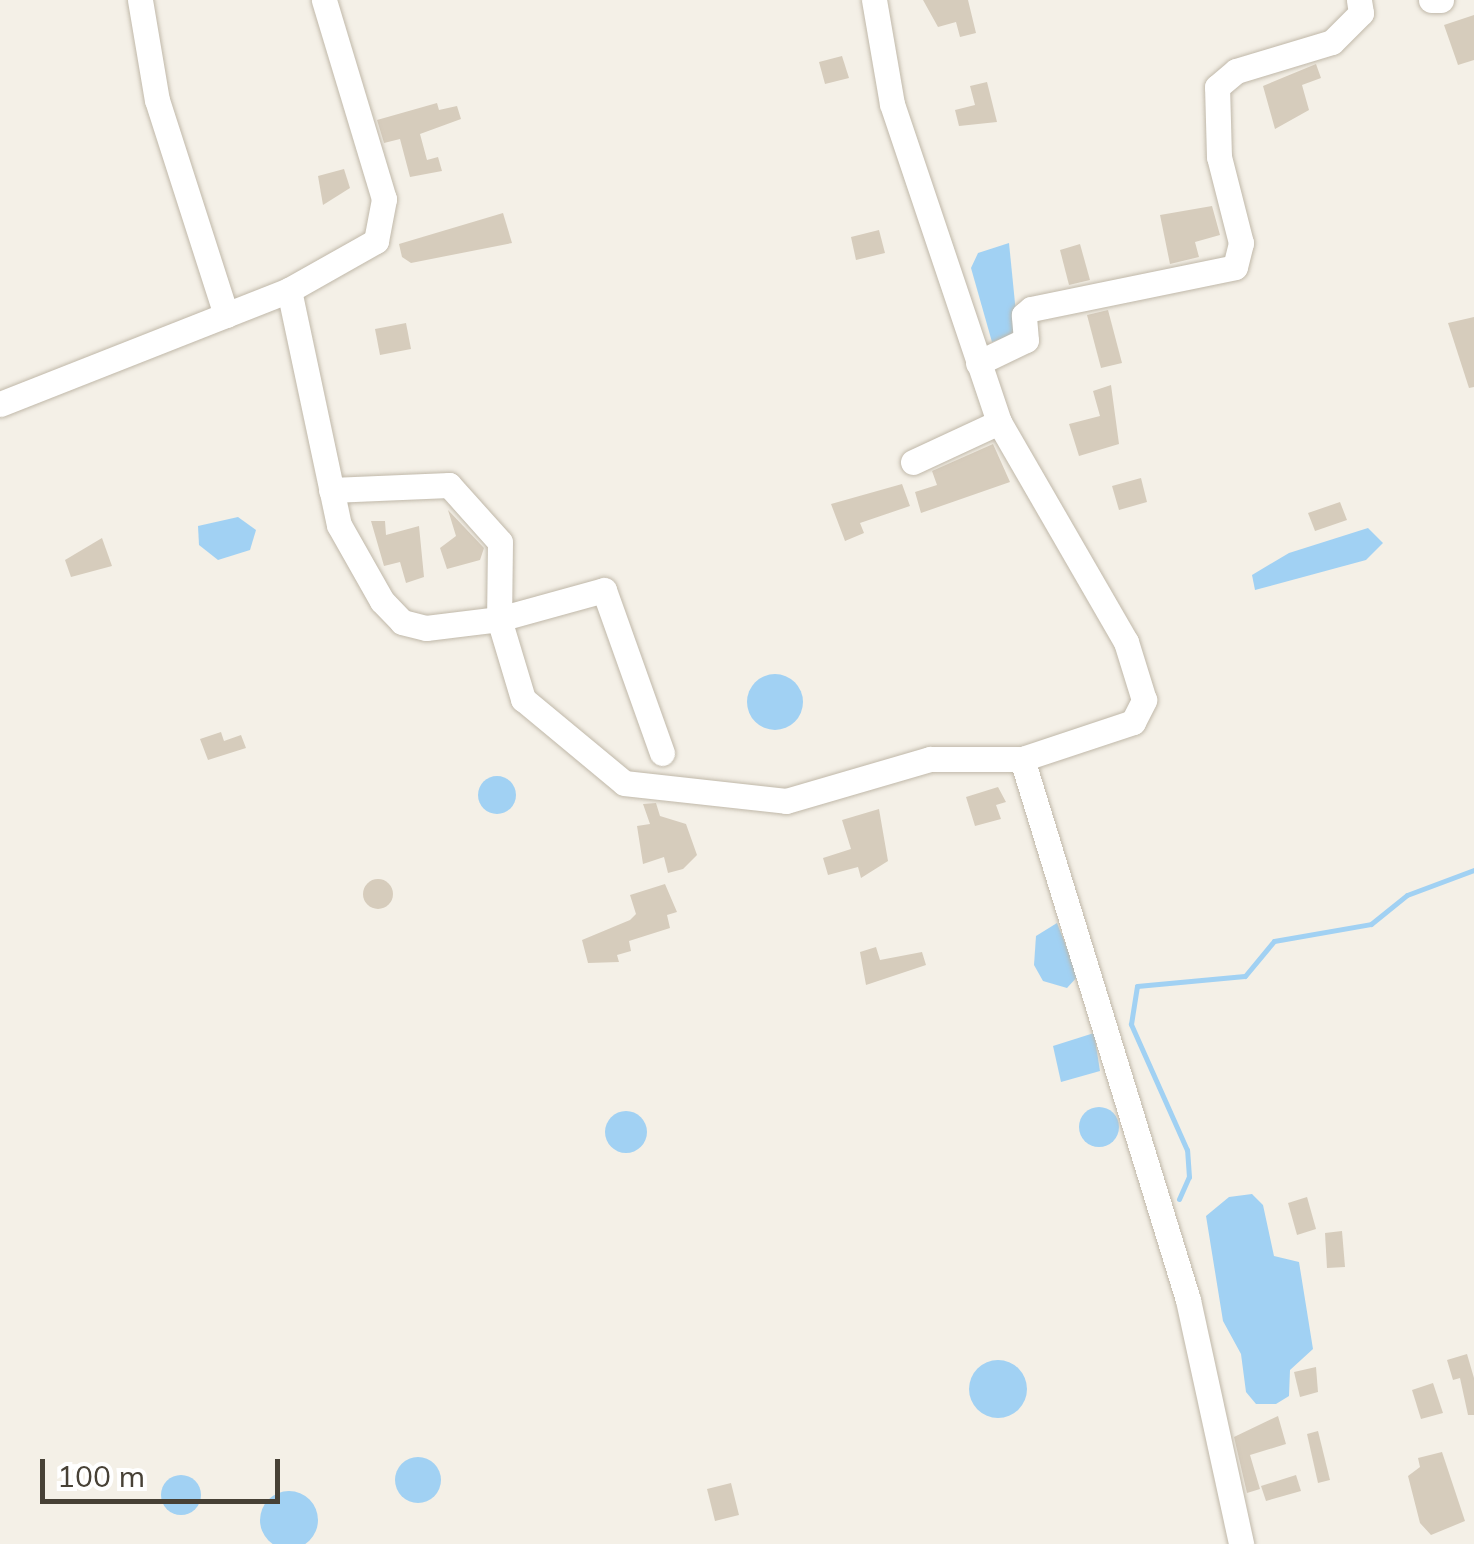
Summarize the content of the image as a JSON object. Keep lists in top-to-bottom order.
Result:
{
  "scale_bar": "100 m"
}
